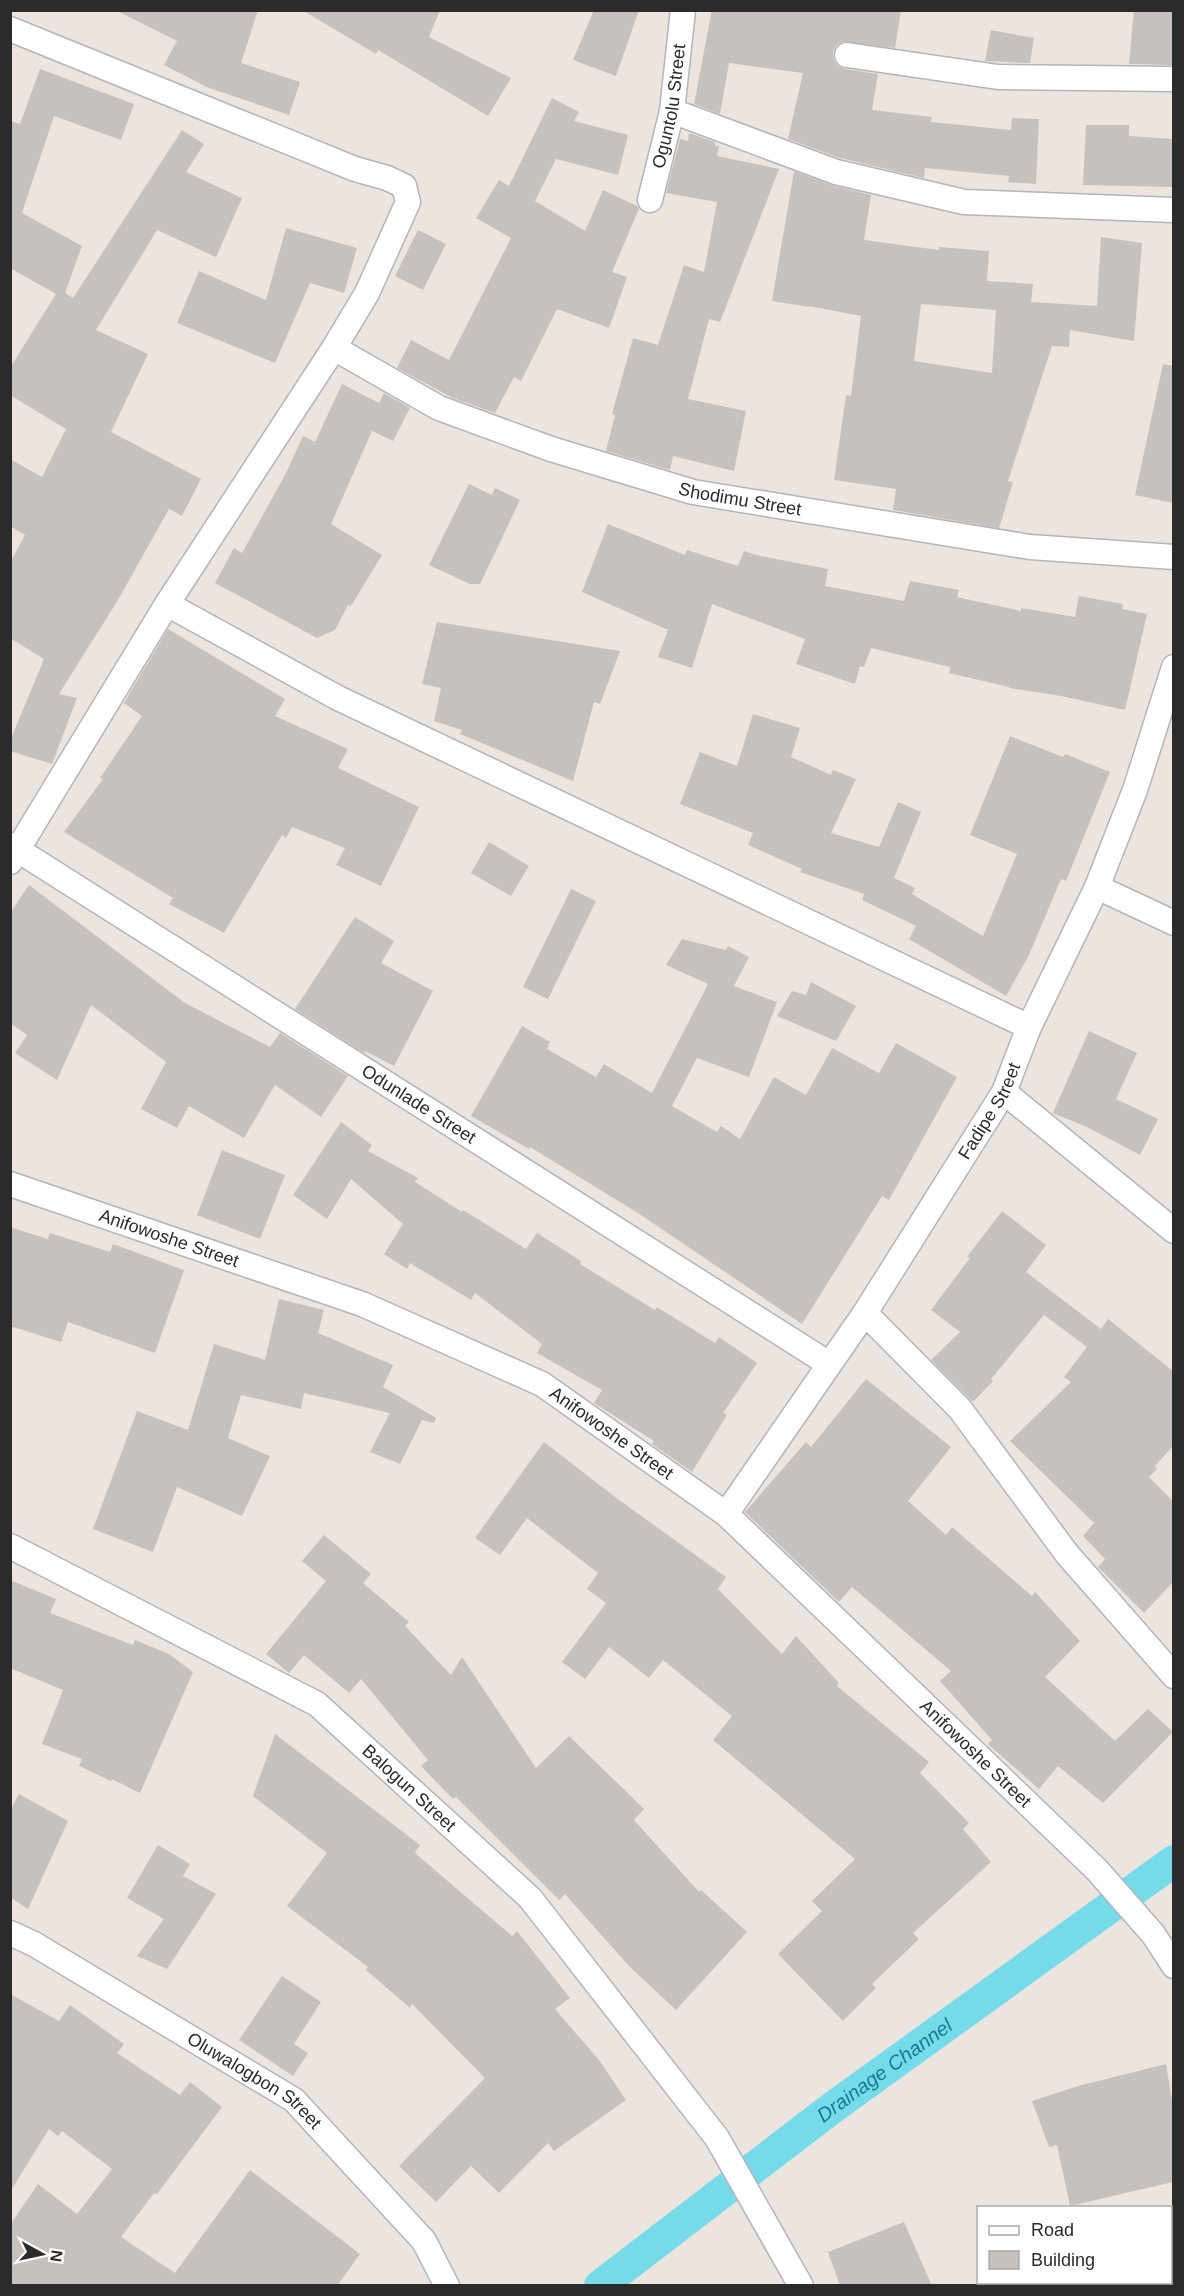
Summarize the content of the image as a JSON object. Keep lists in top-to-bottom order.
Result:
{
  "streets": {
    "street": [
      "Oguntolu Street",
      "Shodimu Street",
      "Odunlade Street",
      "Fadipe Street",
      "Anifowoshe Street",
      "Balogun Street",
      "Oluwalogbon Street"
    ]
  },
  "crossings": [
    ["Odunlade Street", "Fadipe Street"],
    ["Fadipe Street", "Anifowoshe Street"]
  ],
  "water": ["Drainage Channel"],
  "legend": ["Road", "Building"],
  "north": "right"
}
